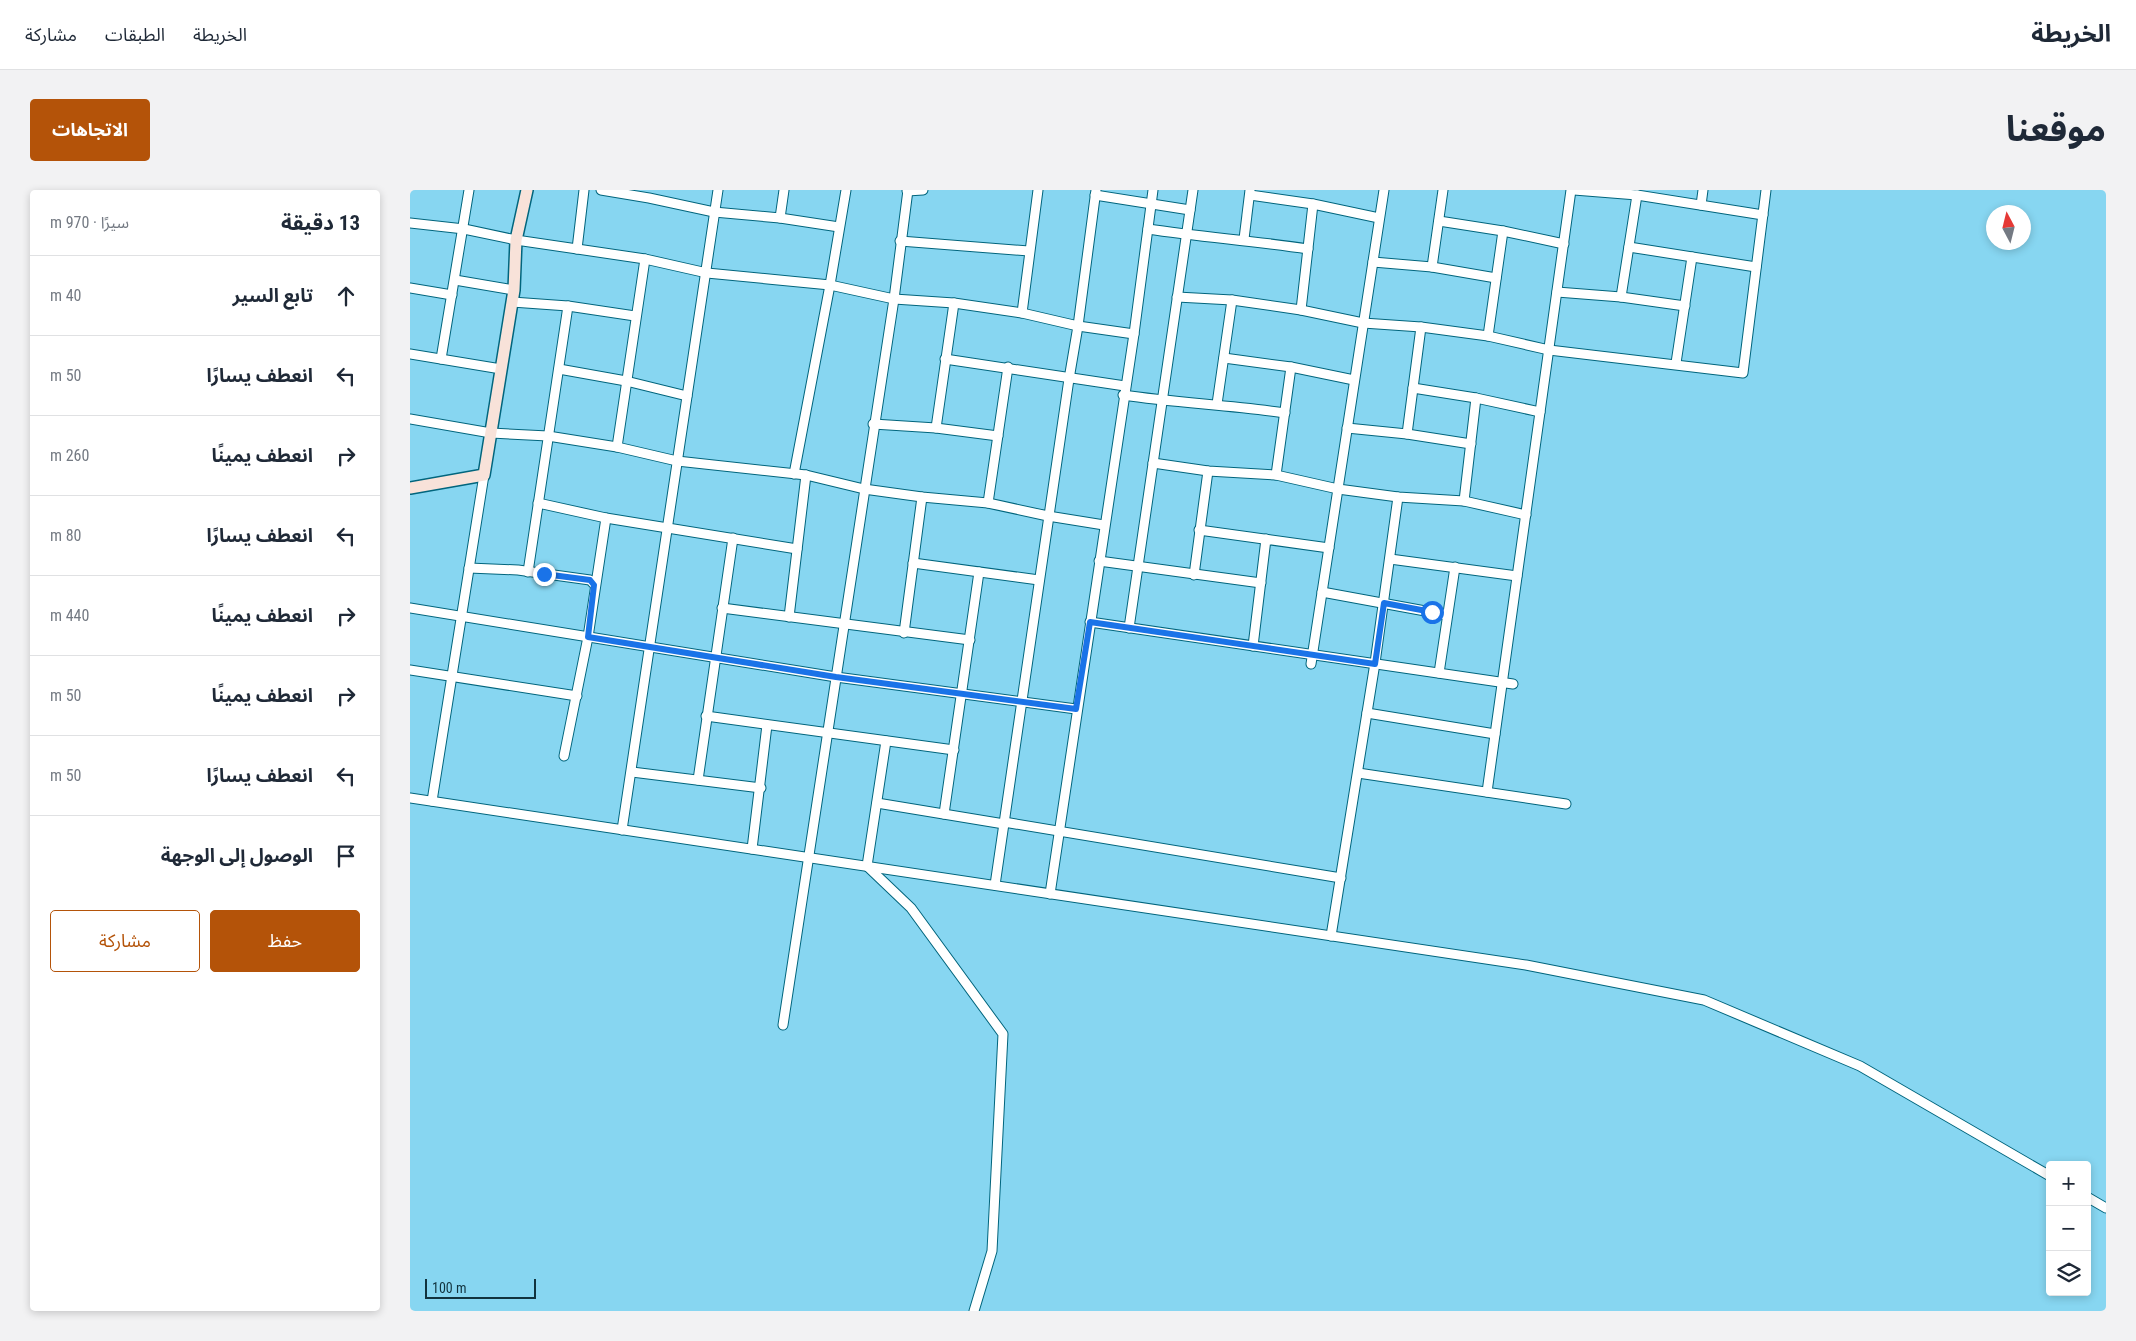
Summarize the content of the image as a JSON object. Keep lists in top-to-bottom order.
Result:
{
  "scale_bar": "100 m",
  "north": "top",
  "page": {
    "header": "الخريطة",
    "nav": ["الخريطة", "الطبقات", "مشاركة"],
    "title": "موقعنا",
    "buttons": [
      "الاتجاهات",
      ["حفظ", "مشاركة"]
    ],
    "heading": ["13 دقيقة", "سيرًا · 970 m"],
    "list": [
      ["تابع السير", "40 m"],
      ["انعطف يسارًا", "50 m"],
      ["انعطف يمينًا", "260 m"],
      ["انعطف يسارًا", "80 m"],
      ["انعطف يمينًا", "440 m"],
      ["انعطف يمينًا", "50 m"],
      ["انعطف يسارًا", "50 m"],
      "الوصول إلى الوجهة"
    ],
    "map_buttons": ["+", "−"],
    "scale": "100 m"
  }
}
